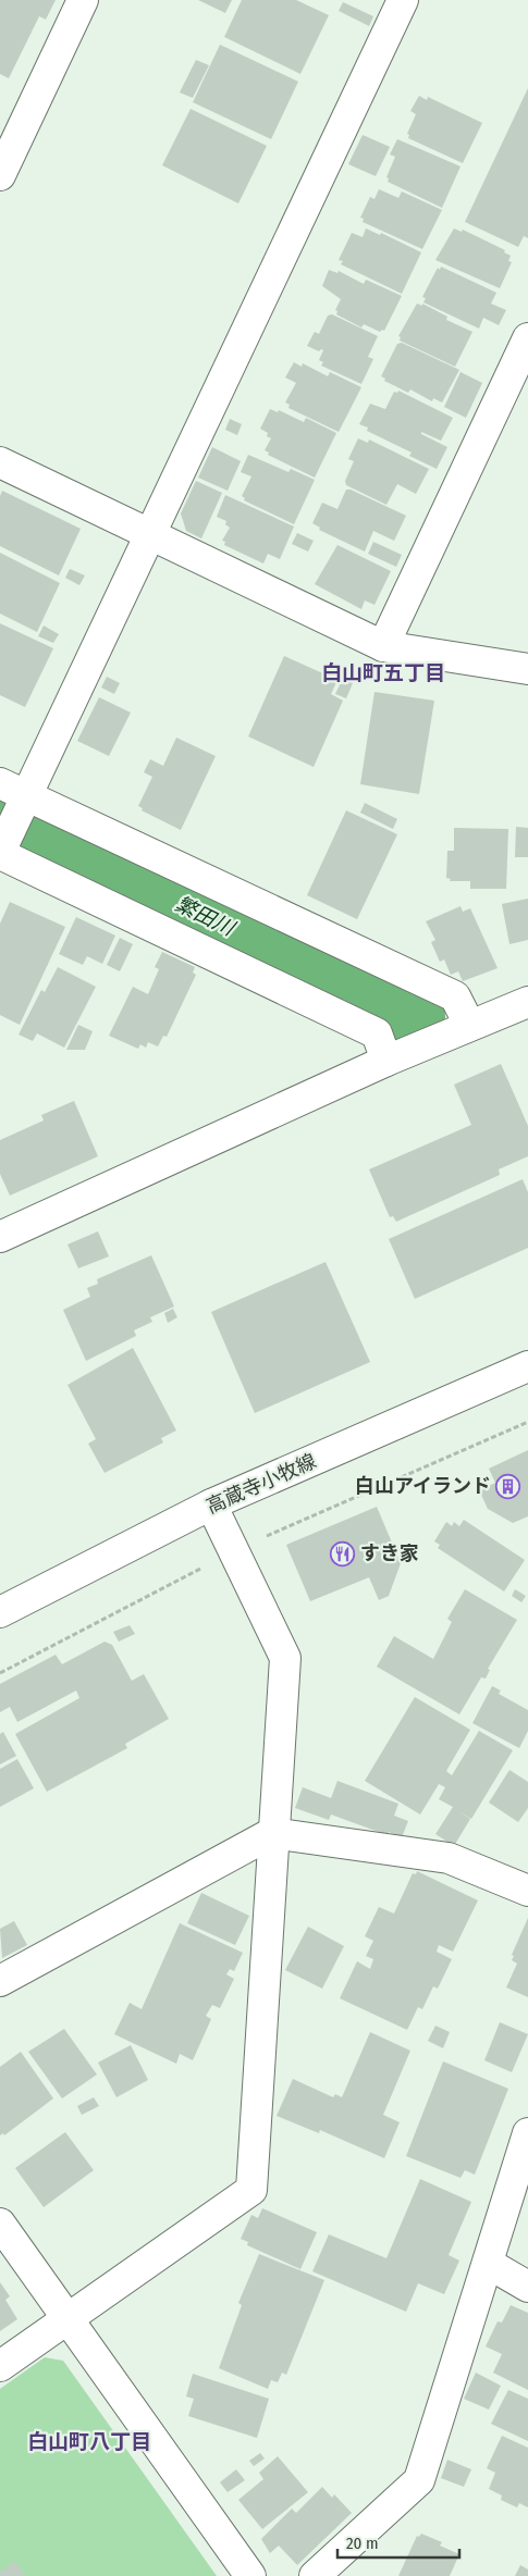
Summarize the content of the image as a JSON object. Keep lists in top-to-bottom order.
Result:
{
  "streets": {
    "street": ["高蔵寺小牧線"]
  },
  "districts": ["白山町五丁目", "白山町八丁目"],
  "water": ["繁田川"],
  "places": {
    "building": ["白山アイランド"],
    "restaurant": ["すき家"]
  },
  "scale_bar": "20 m"
}
